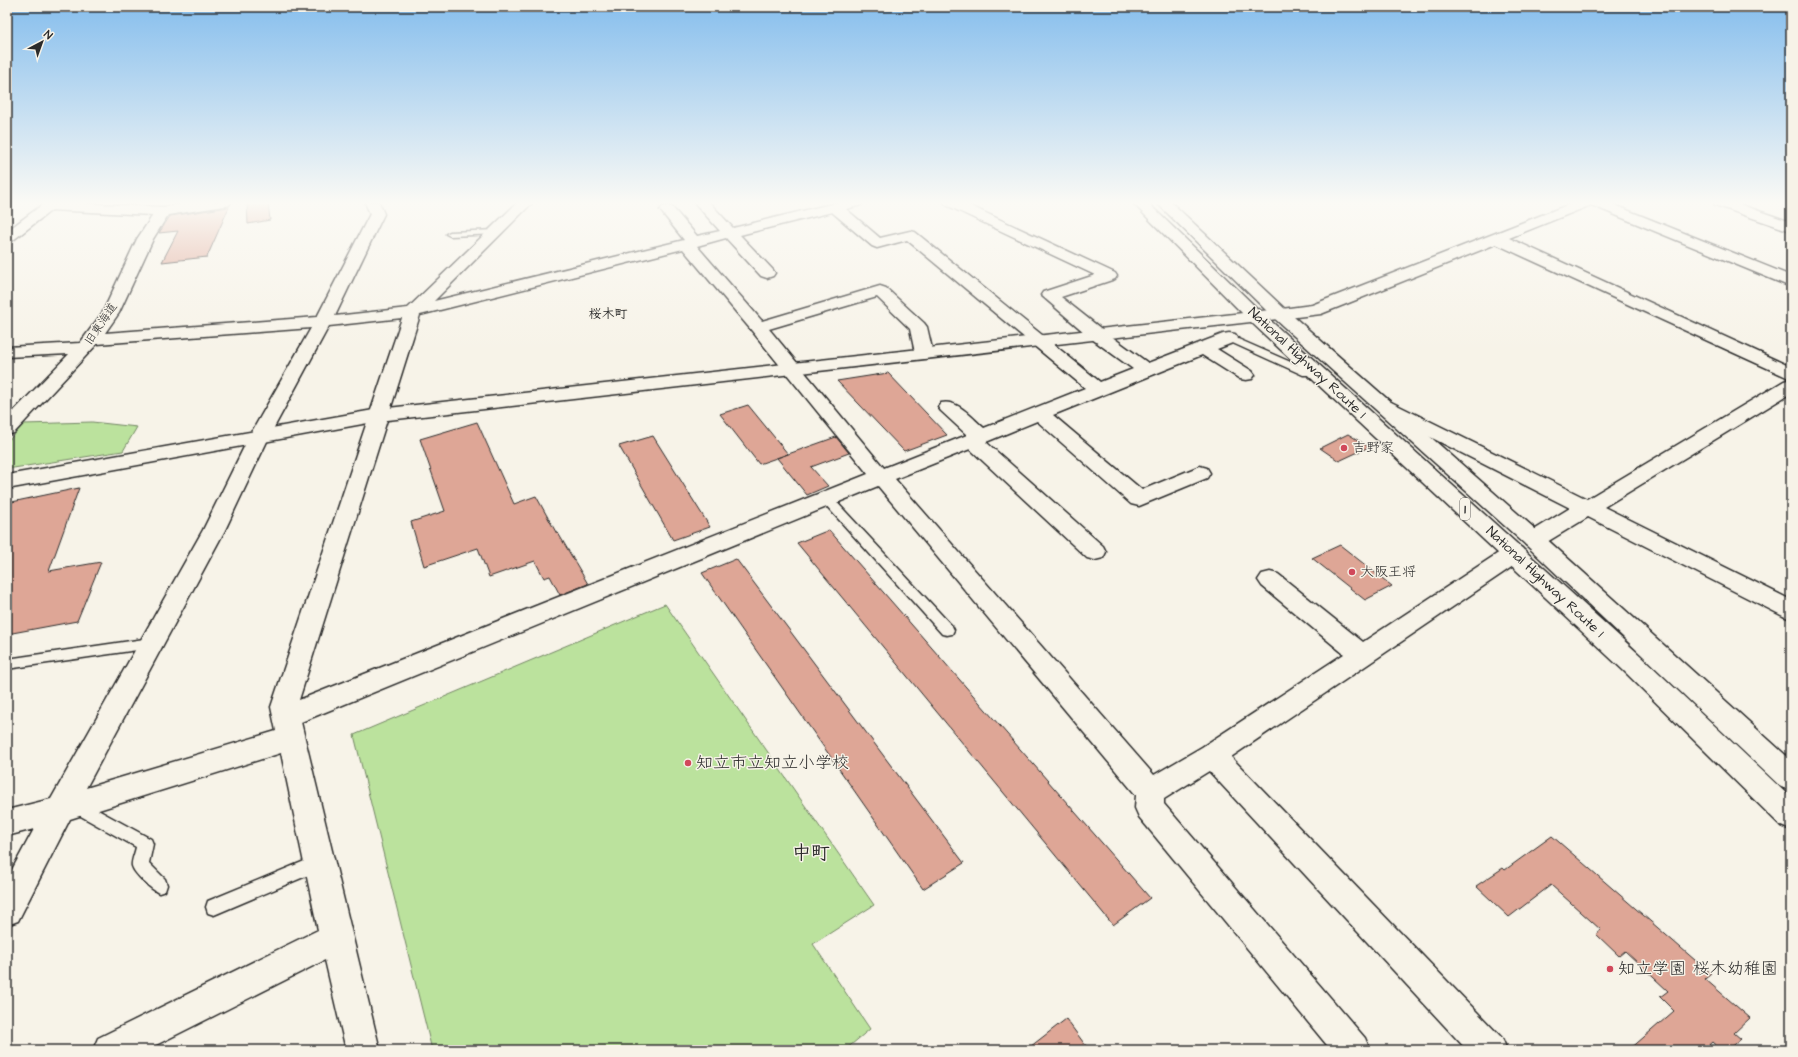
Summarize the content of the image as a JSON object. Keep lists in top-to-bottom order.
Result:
{
  "streets": {
    "main road": ["旧東海道", "National Highway Route 1", "1"]
  },
  "districts": ["桜木町", "中町"],
  "places": [
    "吉野家",
    "大阪王将",
    "知立市立知立小学校",
    "知立学園 桜木幼稚園"
  ],
  "north": "top right"
}
